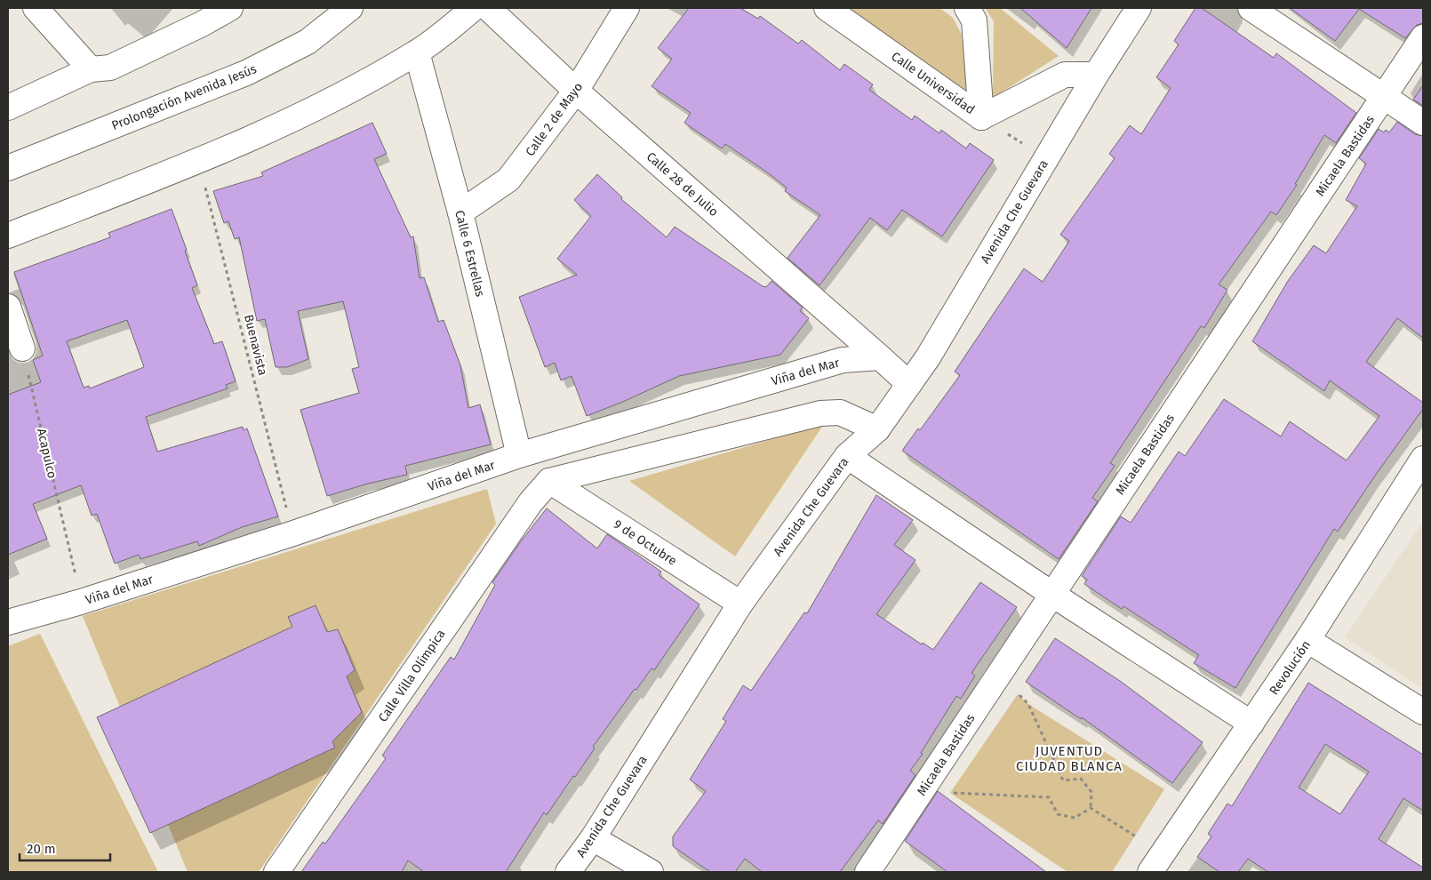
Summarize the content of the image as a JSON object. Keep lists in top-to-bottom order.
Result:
{
  "streets": {
    "street": [
      "Calle Universidad",
      "Prolongación Avenida Jesús",
      "Calle 2 de Mayo",
      "Micaela Bastidas",
      "Calle 28 de Julio",
      "Avenida Che Guevara",
      "Calle 6 Estrellas",
      "Viña del Mar",
      "9 de Octubre",
      "Revolución",
      "Calle Villa Olímpica"
    ],
    "path": ["Buenavista", "Acapulco"]
  },
  "crossings": [
    ["Calle Universidad", "Avenida Che Guevara"],
    ["Calle 2 de Mayo", "Calle 28 de Julio"],
    ["Calle 2 de Mayo", "Calle 6 Estrellas"],
    ["Calle 28 de Julio", "Viña del Mar"],
    ["Avenida Che Guevara", "9 de Octubre"],
    ["Calle 6 Estrellas", "Viña del Mar"],
    ["Buenavista", "Viña del Mar"],
    ["Viña del Mar", "Acapulco"],
    ["9 de Octubre", "Calle Villa Olímpica"]
  ],
  "districts": ["JUVENTUD CIUDAD BLANCA"],
  "scale_bar": "20 m"
}
